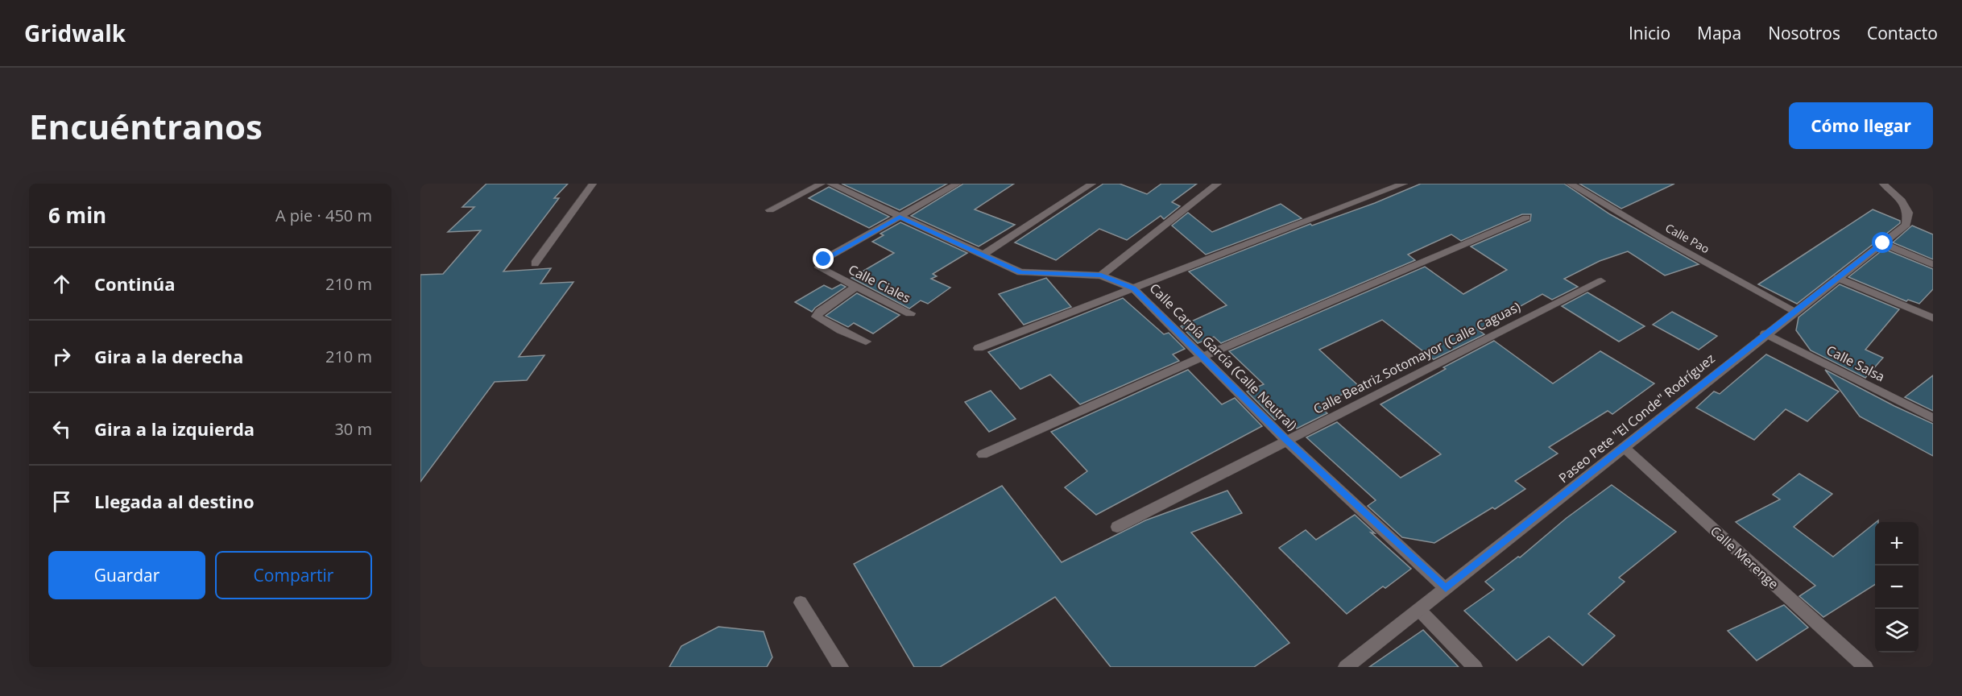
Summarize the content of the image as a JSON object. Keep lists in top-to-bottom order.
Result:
{
  "streets": {
    "street": [
      "Calle Pao",
      "Calle Ciales",
      "Calle Carpía García (Calle Neutral)",
      "Calle Beatriz Sotomayor (Calle Caguas)",
      "Calle Salsa",
      "Paseo Pete \"El Conde\" Rodríguez",
      "Calle Merenge"
    ]
  },
  "crossings": [
    ["Calle Pao", "Paseo Pete \"El Conde\" Rodríguez"],
    ["Calle Ciales", "Calle Carpía García (Calle Neutral)"],
    ["Calle Carpía García (Calle Neutral)", "Calle Beatriz Sotomayor (Calle Caguas)"],
    ["Calle Carpía García (Calle Neutral)", "Paseo Pete \"El Conde\" Rodríguez"],
    ["Calle Salsa", "Paseo Pete \"El Conde\" Rodríguez"],
    ["Paseo Pete \"El Conde\" Rodríguez", "Calle Merenge"]
  ],
  "page": {
    "header": "Gridwalk",
    "nav": [
      "Inicio",
      "Mapa",
      "Nosotros",
      "Contacto"
    ],
    "buttons": [
      "Cómo llegar",
      ["Guardar", "Compartir"]
    ],
    "title": "Encuéntranos",
    "heading": ["6 min", "A pie · 450 m"],
    "list": [
      ["Continúa", "210 m"],
      ["Gira a la derecha", "210 m"],
      ["Gira a la izquierda", "30 m"],
      "Llegada al destino"
    ],
    "map_buttons": ["+", "−"]
  }
}
